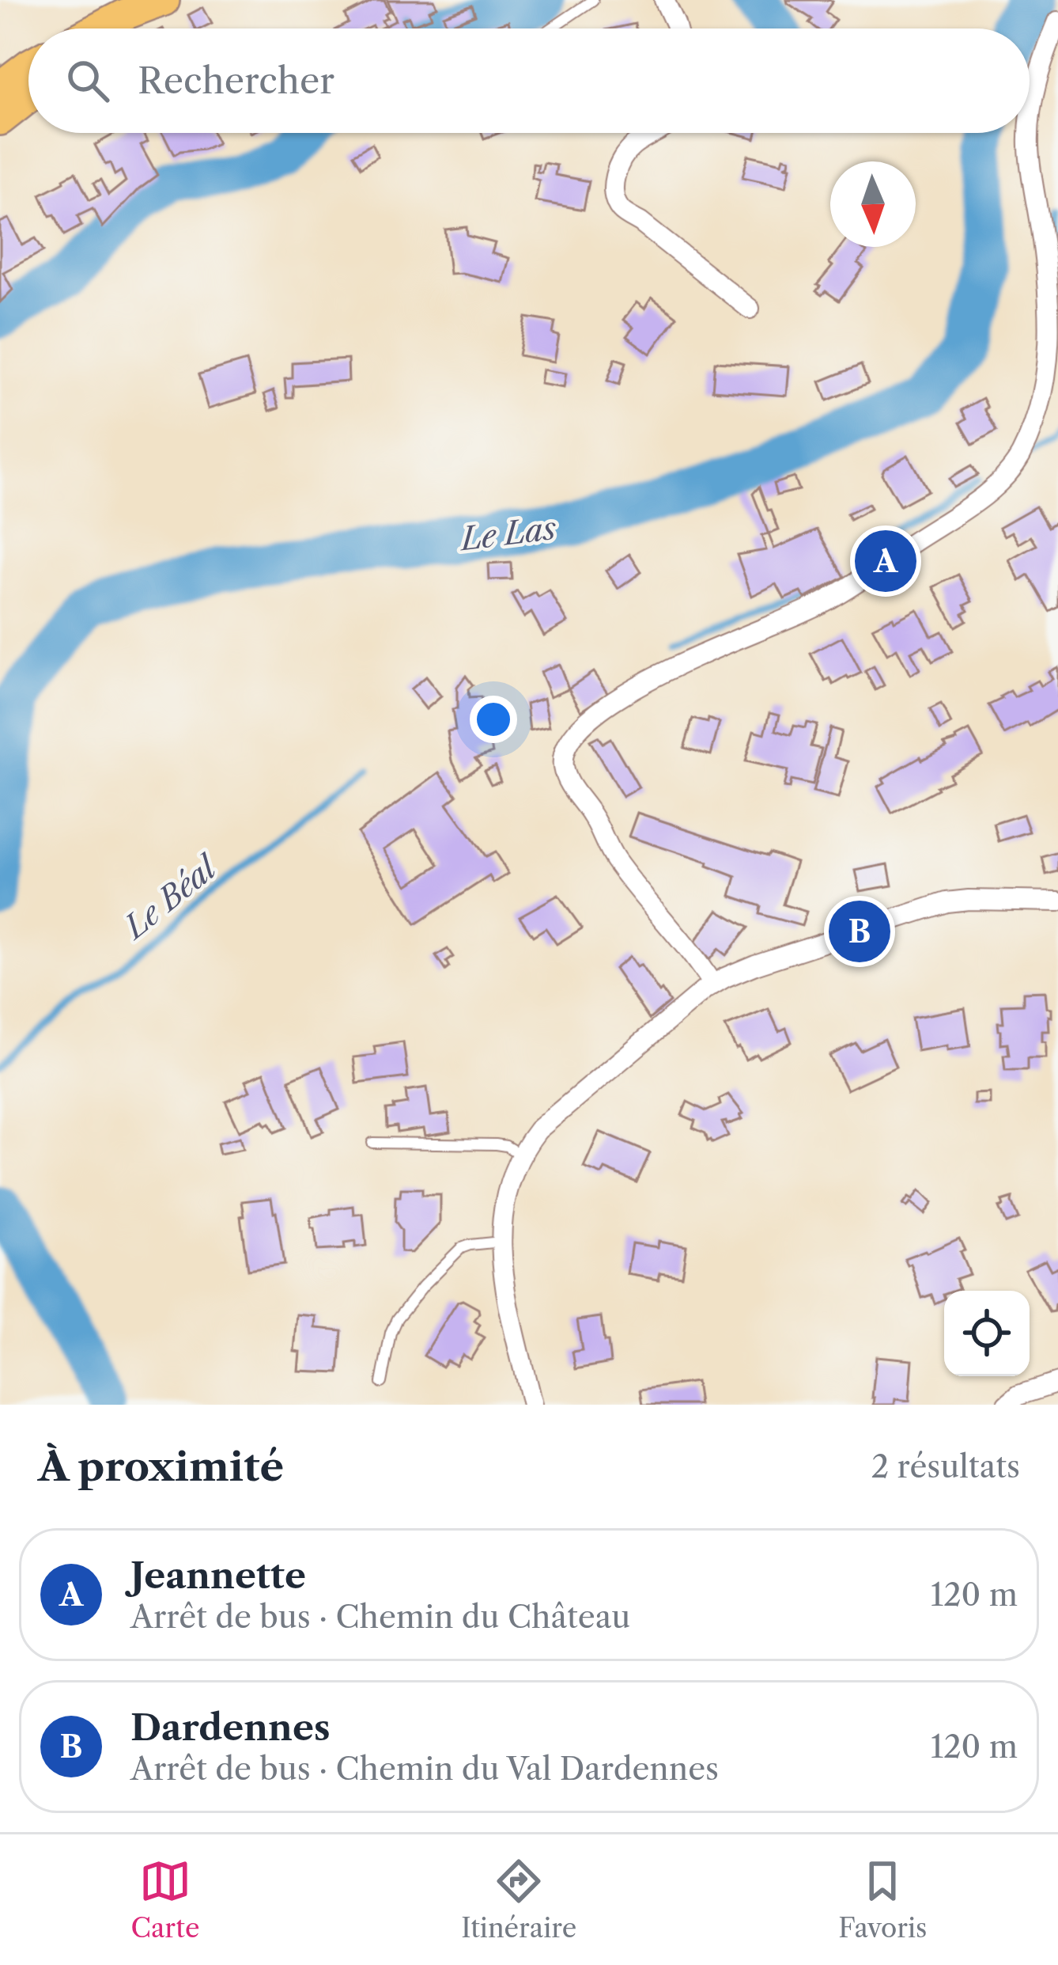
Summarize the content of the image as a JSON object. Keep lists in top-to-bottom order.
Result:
{
  "water": ["Le Las", "Le Béal"],
  "north": "bottom",
  "page": {
    "search": "Rechercher",
    "pins": ["A", "B"],
    "heading": ["À proximité", "2 résultats"],
    "list": [
      {
        "mark": "A",
        "name": "Jeannette",
        "note": "Arrêt de bus · Chemin du Château",
        "value": "120 m"
      },
      {
        "mark": "B",
        "name": "Dardennes",
        "note": "Arrêt de bus · Chemin du Val Dardennes",
        "value": "120 m"
      }
    ],
    "nav": ["Carte", "Itinéraire", "Favoris"]
  }
}
